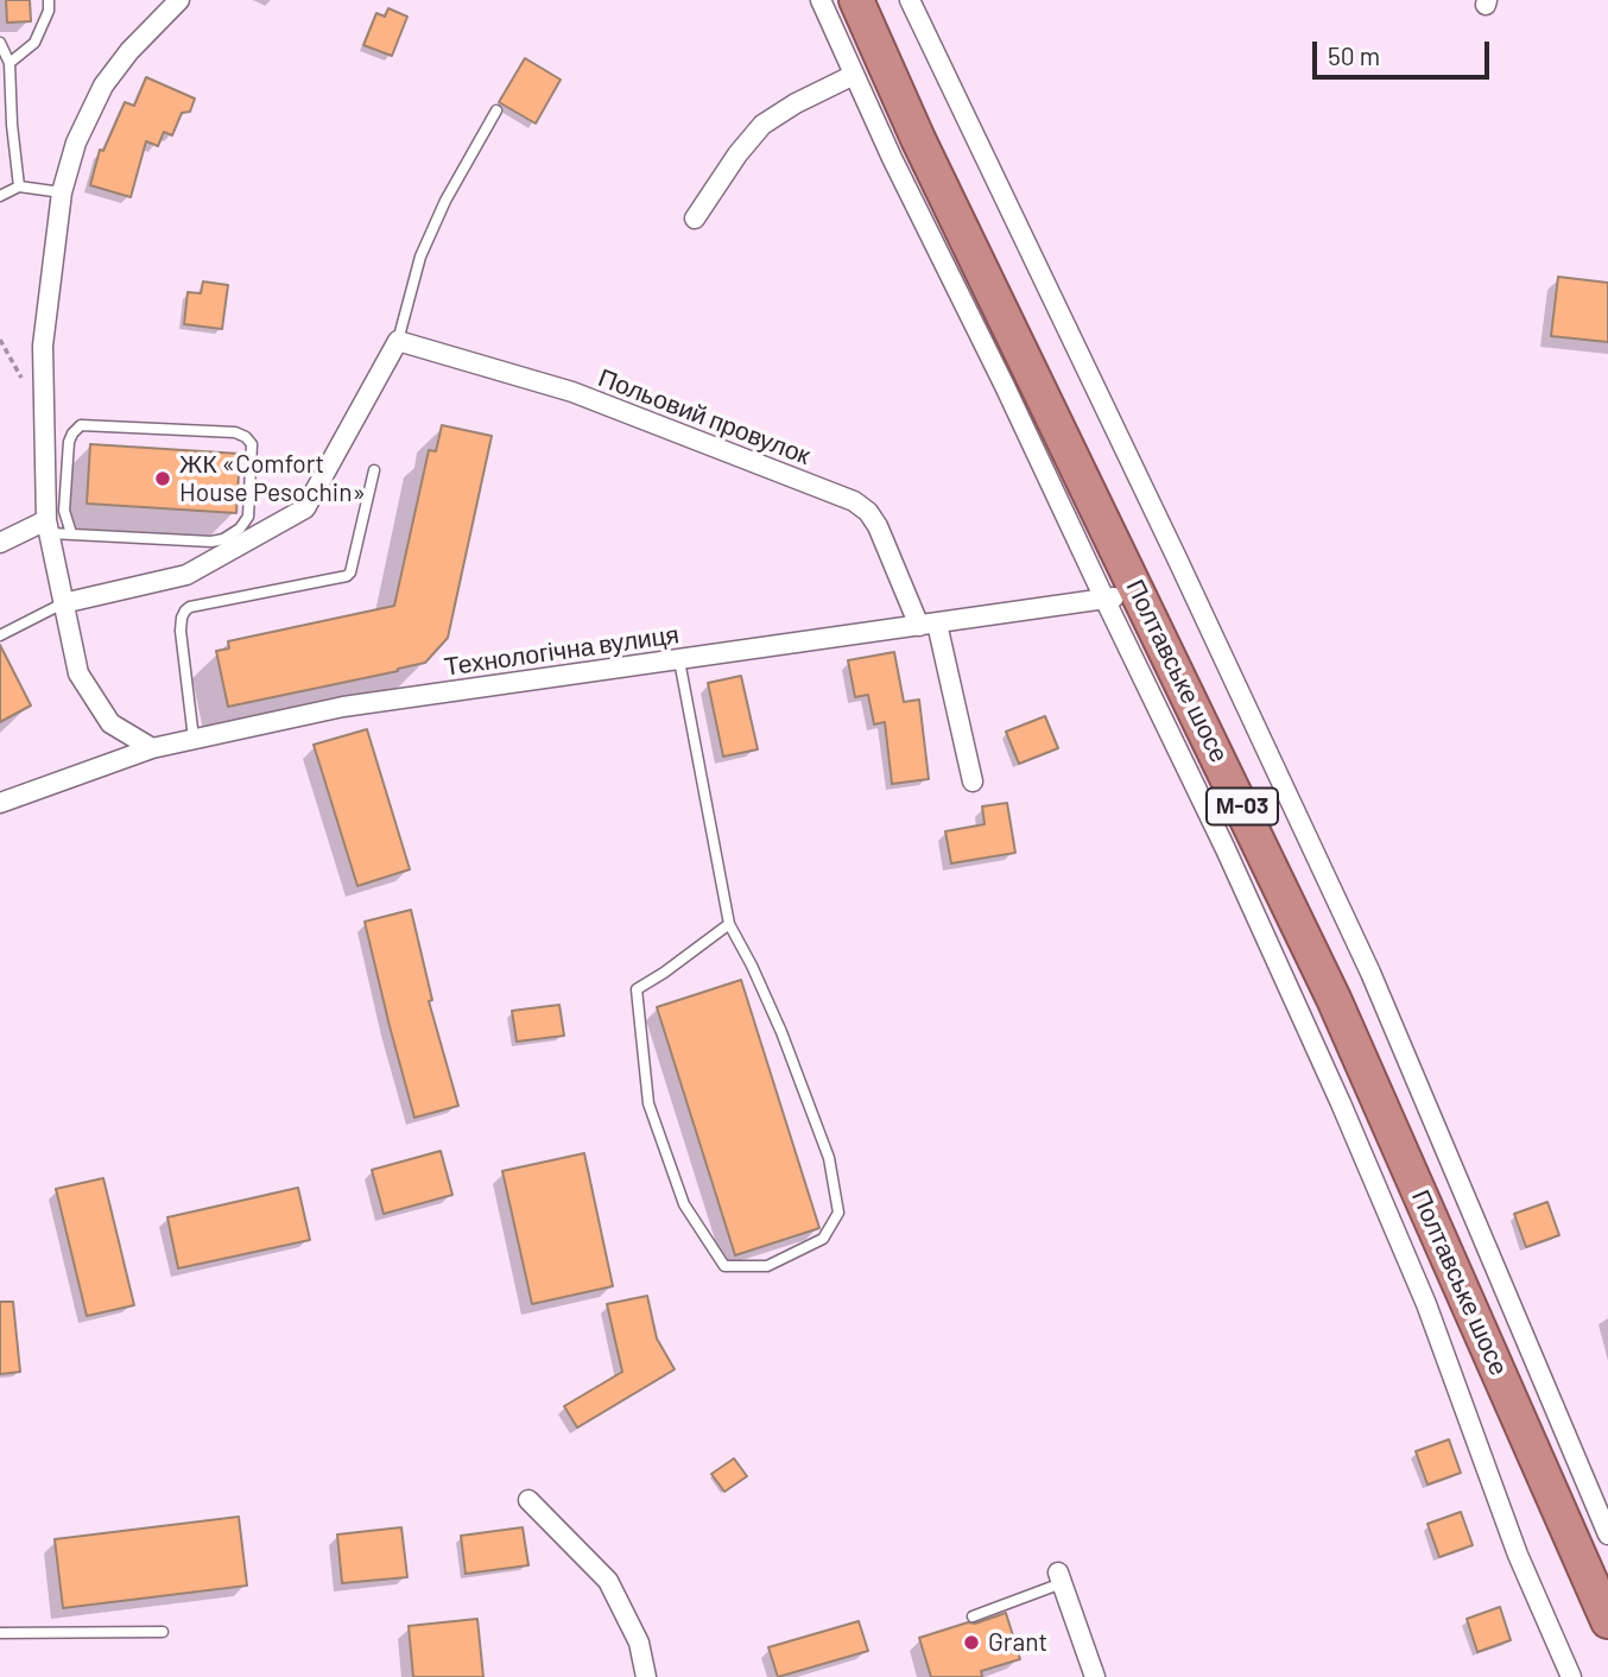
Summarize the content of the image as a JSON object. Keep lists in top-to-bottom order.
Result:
{
  "streets": {
    "highway": ["Полтавське шосе", "М-03"],
    "street": ["Польовий провулок", "Технологічна вулиця"]
  },
  "crossings": [
    ["Польовий провулок", "Технологічна вулиця"],
    ["Технологічна вулиця", "Полтавське шосе"]
  ],
  "places": ["ЖК «Comfort House Pesochin»", "Grant"],
  "scale_bar": "50 m"
}
